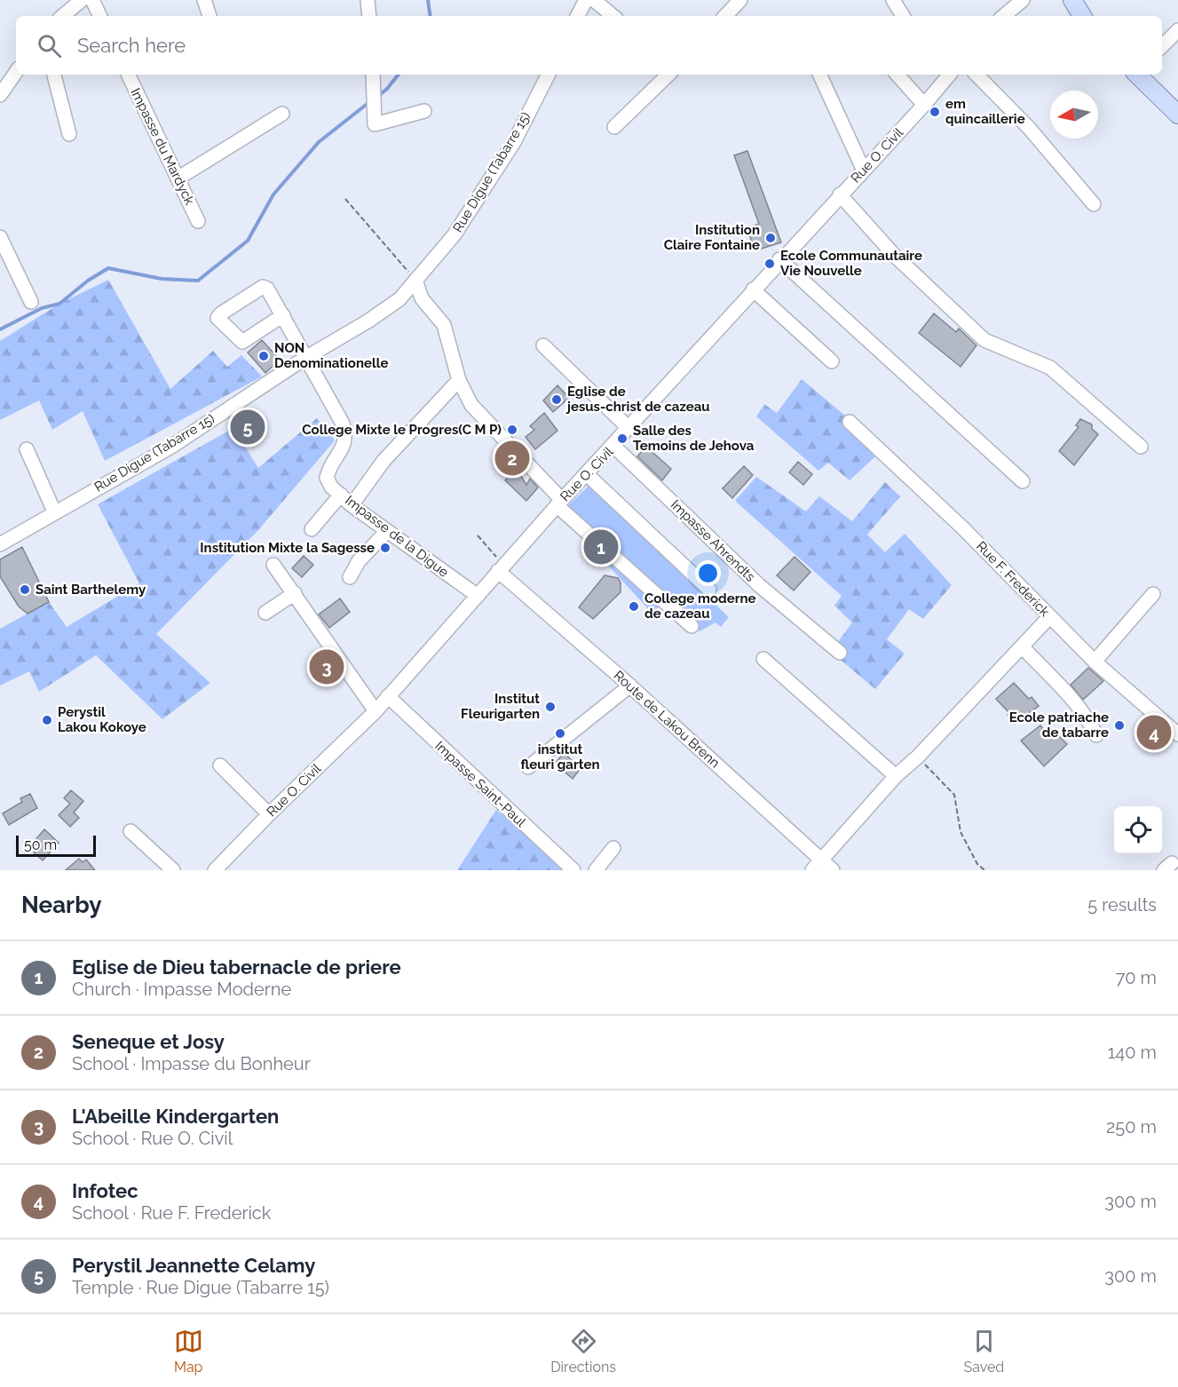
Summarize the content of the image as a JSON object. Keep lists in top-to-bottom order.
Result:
{
  "streets": {
    "street": [
      "Impasse du Mardyck",
      "Rue O. Civil",
      "Rue Digue (Tabarre 15)",
      "Impasse de la Digue",
      "Impasse Ahrendts",
      "Rue F. Frederick",
      "Route de Lakou Brenn",
      "Impasse Saint-Paul"
    ]
  },
  "crossings": [
    ["Rue O. Civil", "Impasse de la Digue"],
    ["Rue O. Civil", "Impasse Ahrendts"],
    ["Rue O. Civil", "Route de Lakou Brenn"],
    ["Rue O. Civil", "Impasse Saint-Paul"],
    ["Rue Digue (Tabarre 15)", "Impasse de la Digue"]
  ],
  "places": [
    "em quincaillerie",
    "Institution Claire Fontaine",
    "Ecole Communautaire Vie Nouvelle",
    "NON Denominationelle",
    "Eglise de jesus-christ de cazeau",
    "College Mixte le Progres(C M P)",
    "Salle des Temoins de Jehova",
    "Institution Mixte la Sagesse",
    "Saint Barthelemy",
    "College moderne de cazeau",
    "Institut Fleurigarten",
    "Perystil Lakou Kokoye",
    "Ecole patriache de tabarre",
    "institut fleuri garten"
  ],
  "scale_bar": "50 m",
  "north": "left",
  "page": {
    "search": "Search here",
    "pins": [
      "5",
      "2",
      "1",
      "3",
      "4"
    ],
    "scale": "50 m",
    "heading": ["Nearby", "5 results"],
    "list": [
      {
        "mark": "1",
        "name": "Eglise de Dieu tabernacle de priere",
        "note": "Church · Impasse Moderne",
        "value": "70 m"
      },
      {
        "mark": "2",
        "name": "Seneque et Josy",
        "note": "School · Impasse du Bonheur",
        "value": "140 m"
      },
      {
        "mark": "3",
        "name": "L'Abeille Kindergarten",
        "note": "School · Rue O. Civil",
        "value": "250 m"
      },
      {
        "mark": "4",
        "name": "Infotec",
        "note": "School · Rue F. Frederick",
        "value": "300 m"
      },
      {
        "mark": "5",
        "name": "Perystil Jeannette Celamy",
        "note": "Temple · Rue Digue (Tabarre 15)",
        "value": "300 m"
      }
    ],
    "nav": ["Map", "Directions", "Saved"]
  }
}
